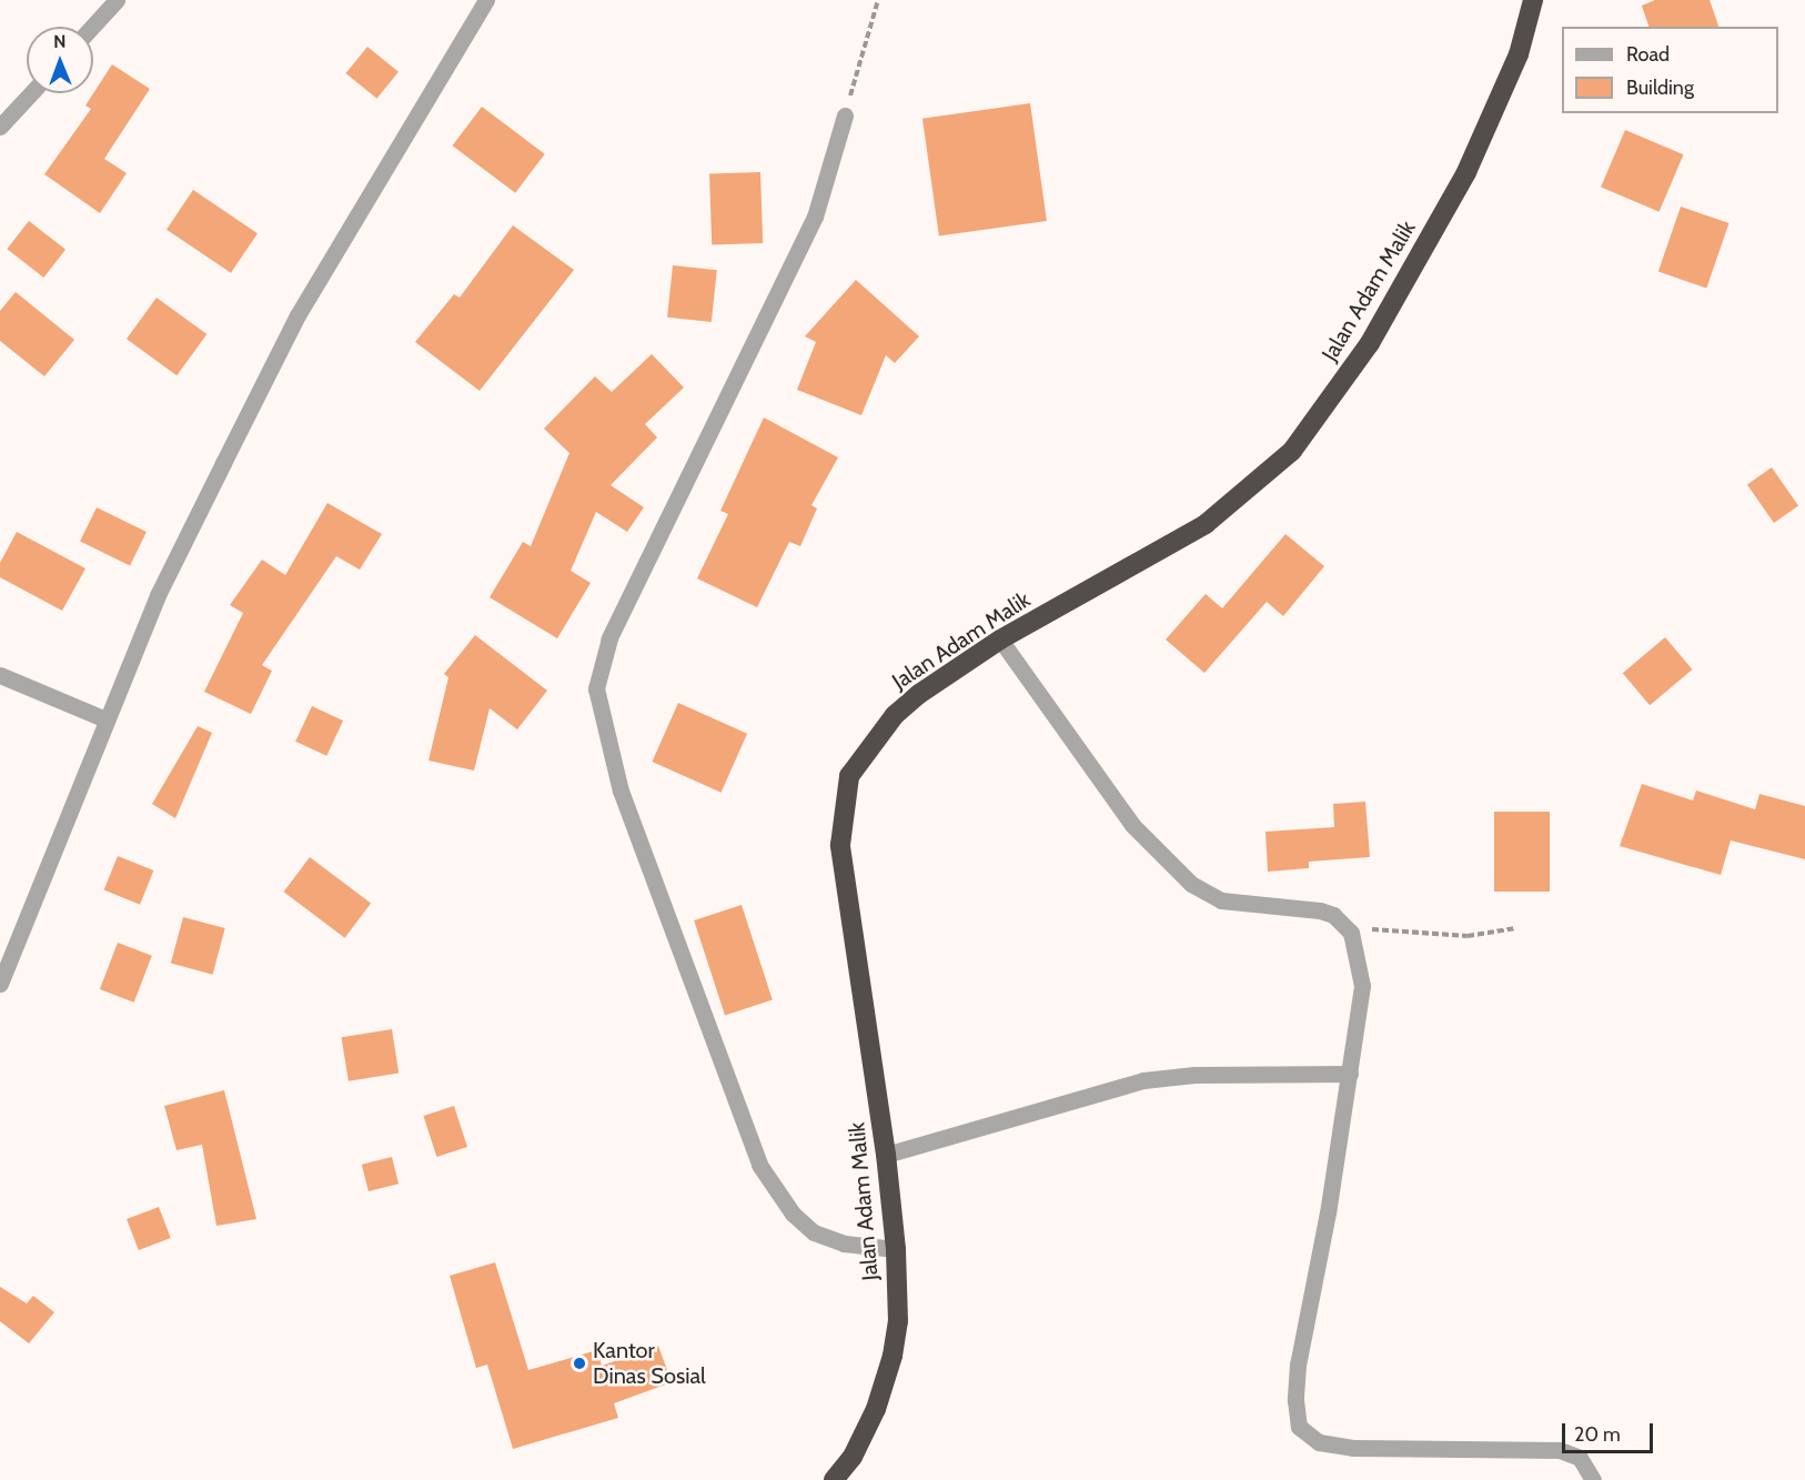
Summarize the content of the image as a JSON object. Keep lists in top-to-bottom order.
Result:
{
  "streets": {
    "highway": ["Jalan Adam Malik"]
  },
  "places": ["Kantor Dinas Sosial"],
  "legend": ["Road", "Building"],
  "scale_bar": "20 m",
  "north": "top"
}
